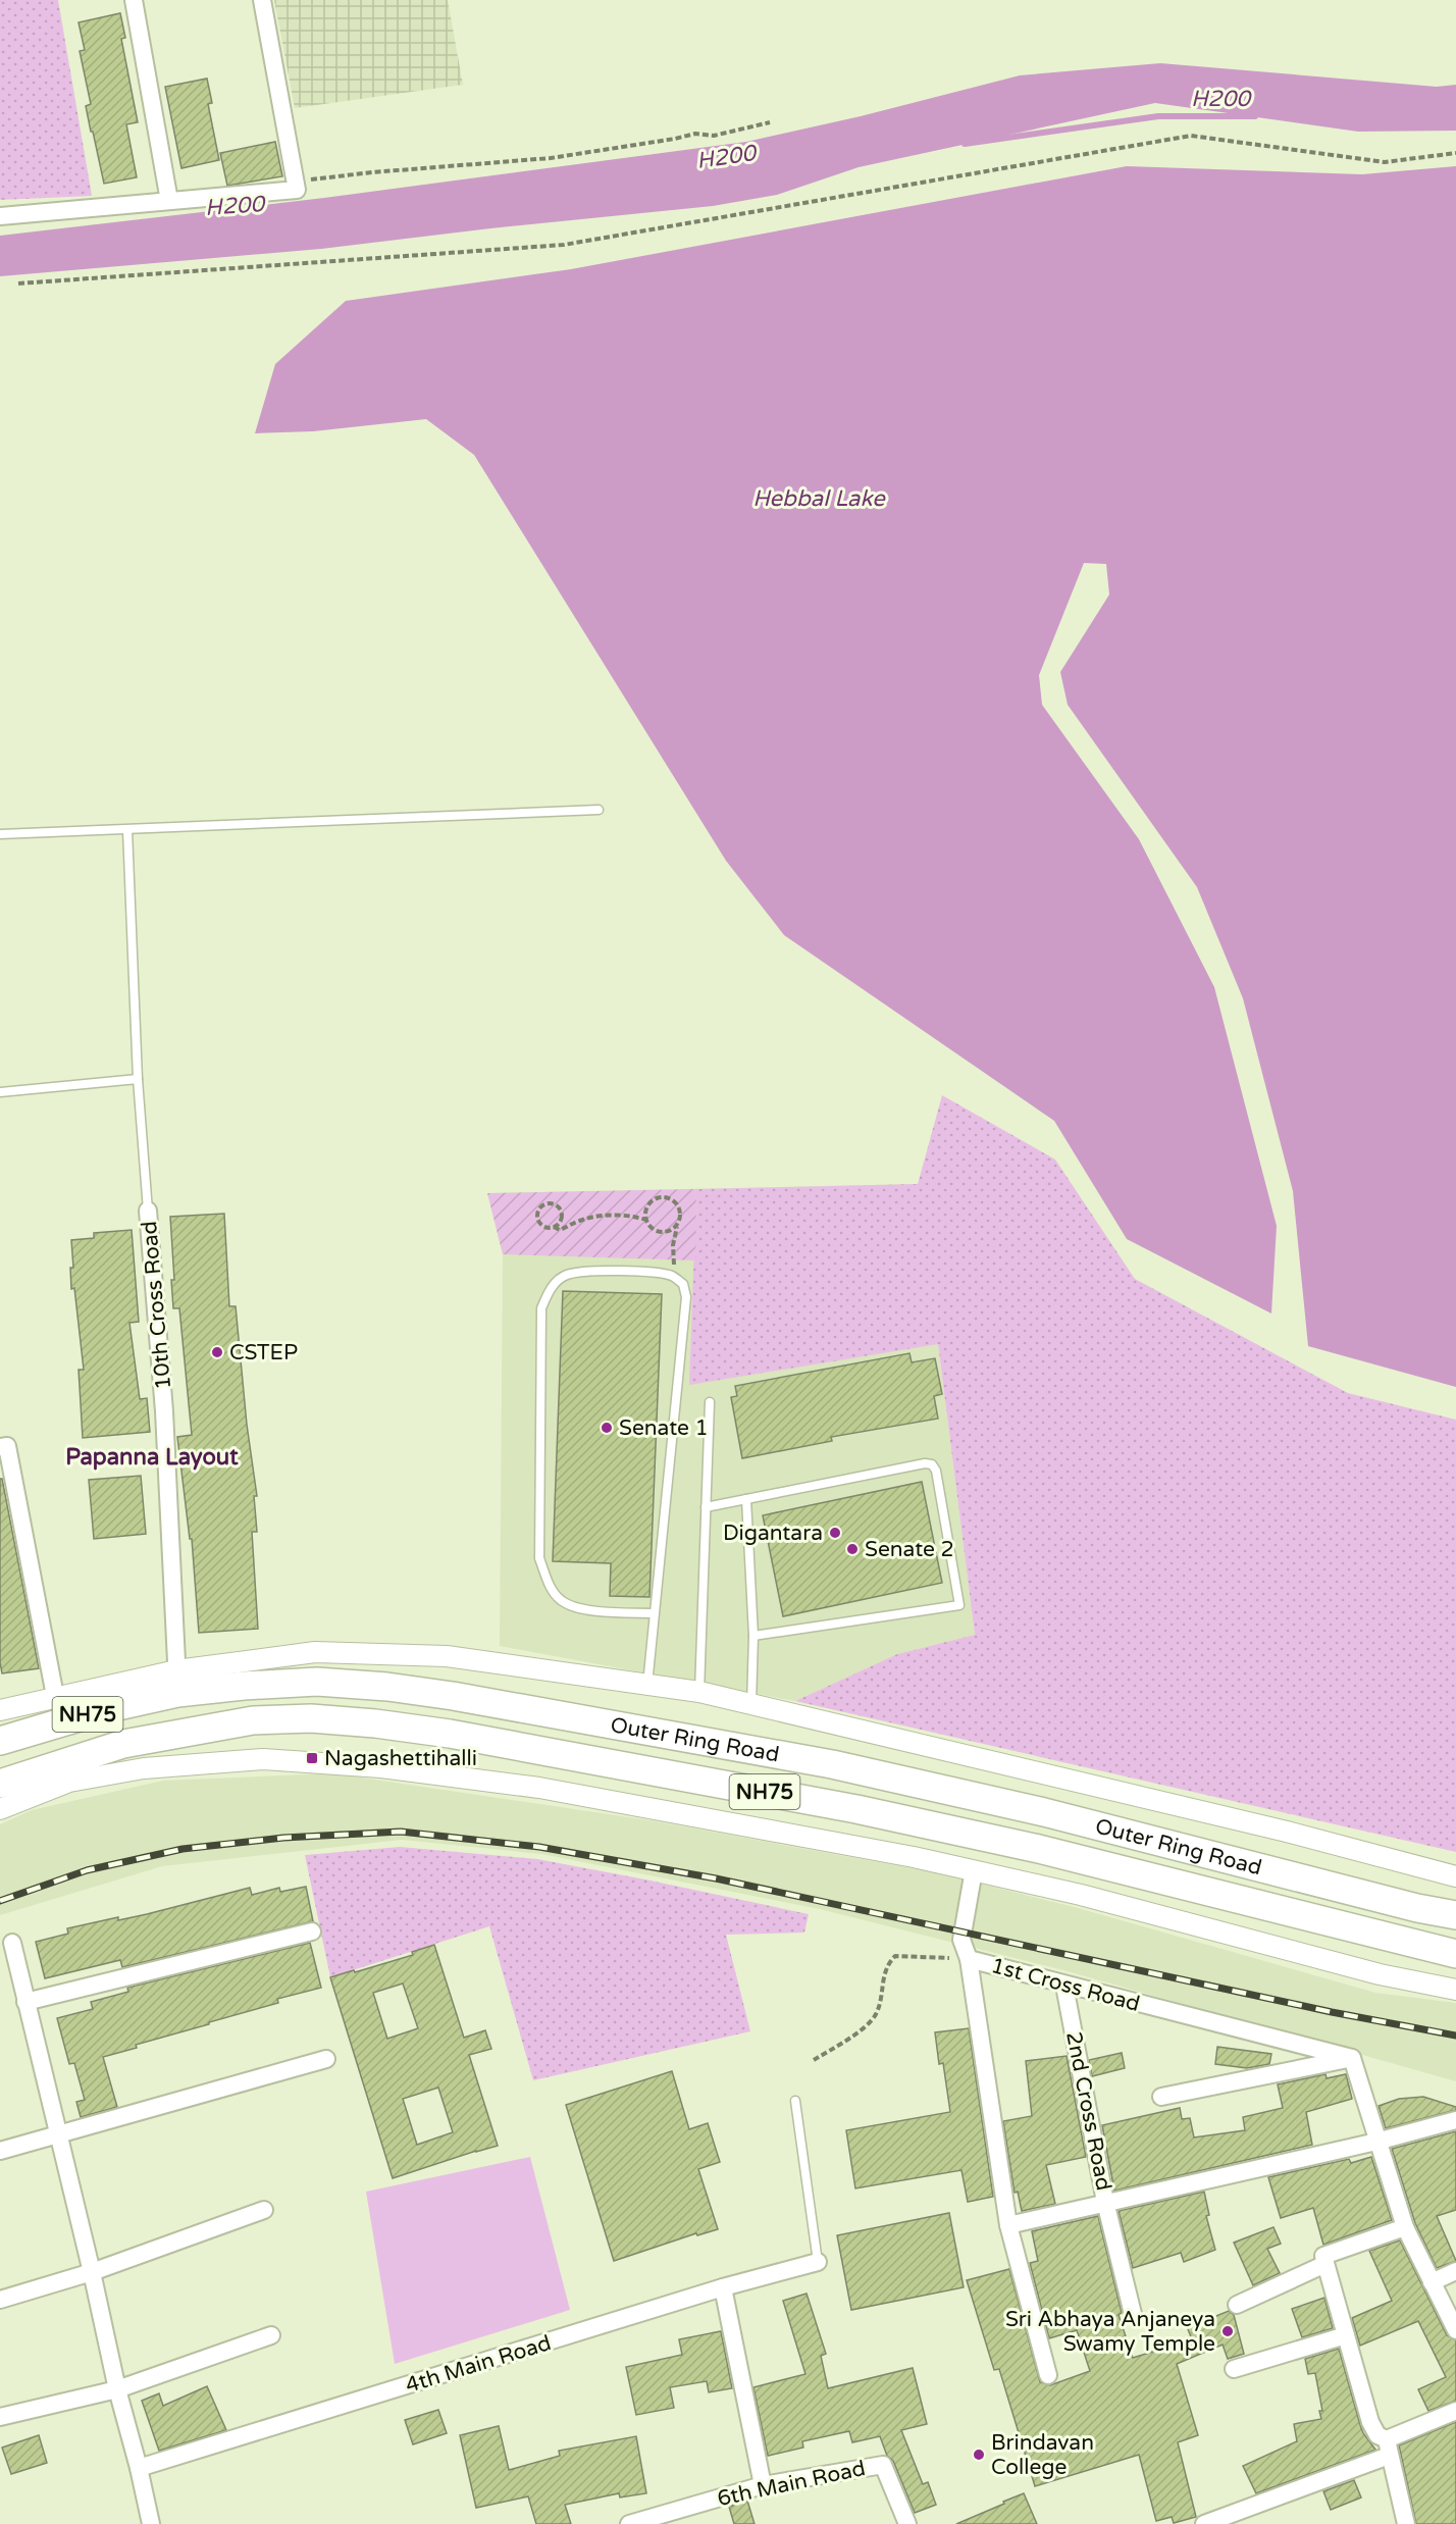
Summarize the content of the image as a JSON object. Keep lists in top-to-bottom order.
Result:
{
  "streets": {
    "highway": ["NH75", "Outer Ring Road"],
    "street": [
      "10th Cross Road",
      "1st Cross Road",
      "2nd Cross Road",
      "4th Main Road",
      "6th Main Road"
    ]
  },
  "crossings": [
    ["10th Cross Road", "Outer Ring Road"],
    ["NH75", "Outer Ring Road"],
    ["1st Cross Road", "2nd Cross Road"]
  ],
  "districts": ["Papanna Layout"],
  "water": ["H200", "Hebbal Lake"],
  "places": {
    "other": [
      "CSTEP",
      "Senate 1",
      "Digantara",
      "Senate 2",
      "Sri Abhaya Anjaneya Swamy Temple",
      "Brindavan College"
    ],
    "transit": ["Nagashettihalli"]
  }
}
